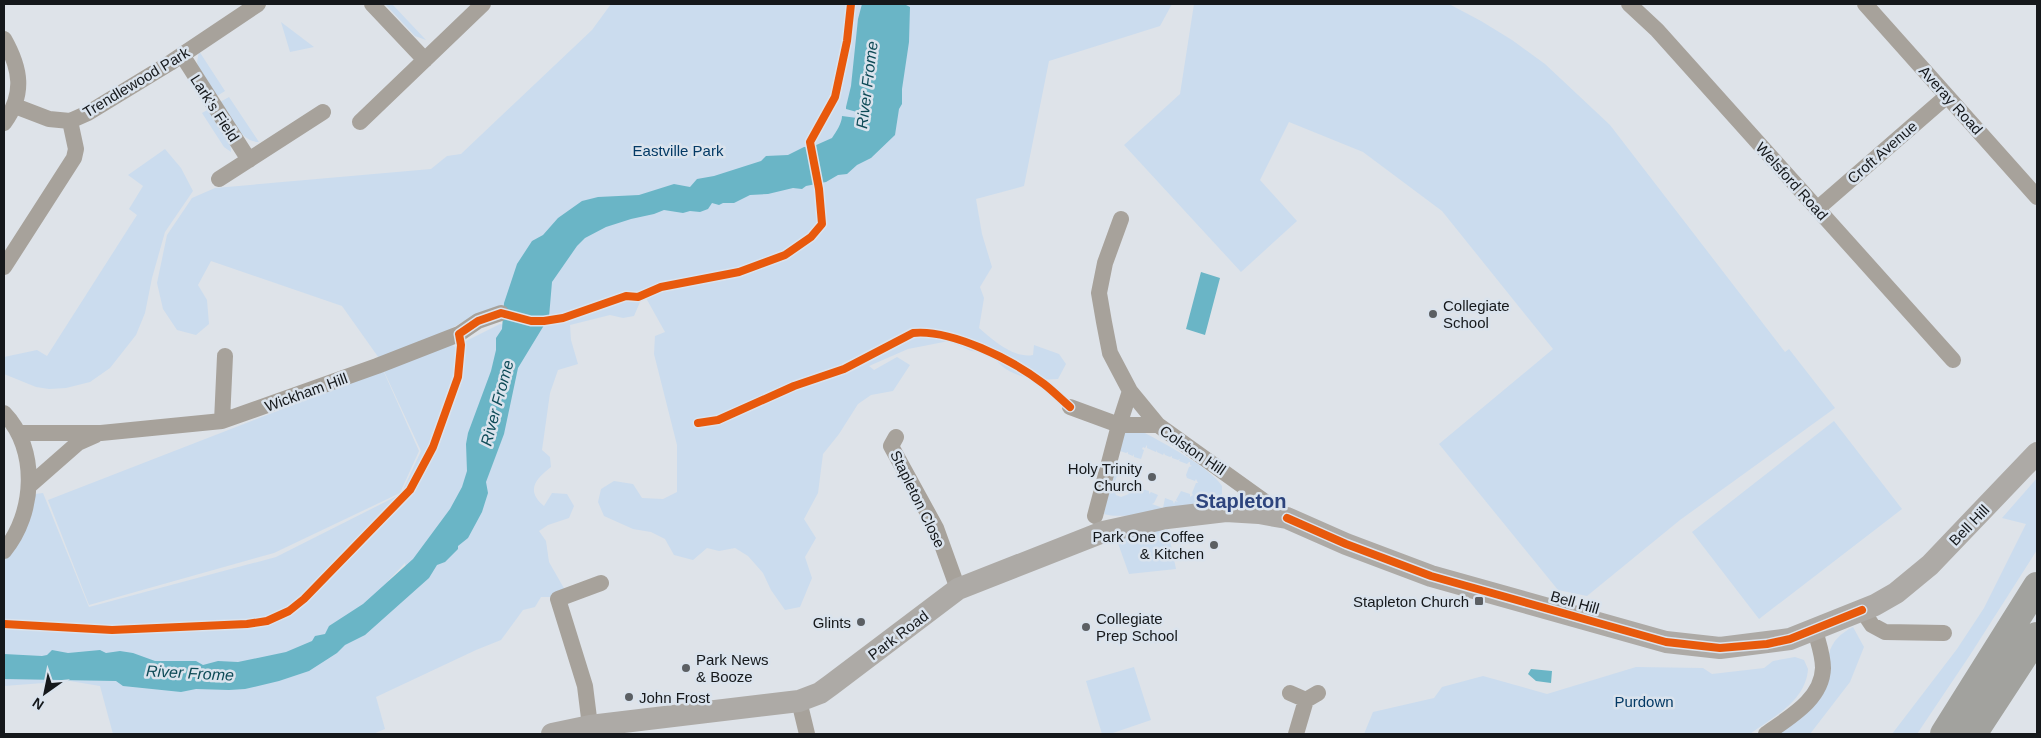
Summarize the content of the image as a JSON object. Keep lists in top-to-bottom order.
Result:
{
  "streets": {
    "main road": ["Bell Hill", "Park Road"],
    "street": [
      "Trendlewood Park",
      "Averay Road",
      "Lark's Field",
      "Croft Avenue",
      "Welsford Road",
      "Wickham Hill",
      "Colston Hill",
      "Stapleton Close"
    ]
  },
  "crossings": [
    ["Trendlewood Park", "Lark's Field"],
    ["Averay Road", "Croft Avenue"],
    ["Croft Avenue", "Welsford Road"],
    ["Colston Hill", "Bell Hill"],
    ["Colston Hill", "Park Road"],
    ["Stapleton Close", "Park Road"],
    ["Bell Hill", "Park Road"]
  ],
  "districts": ["Stapleton"],
  "water": ["River Frome"],
  "parks": ["Eastville Park", "Purdown"],
  "places": {
    "other": [
      "Collegiate School",
      "Holy Trinity Church",
      "Park One Coffee & Kitchen",
      "Glints",
      "Collegiate Prep School",
      "Park News & Booze",
      "John Frost"
    ],
    "transit": ["Stapleton Church"]
  },
  "north": "bottom left"
}
